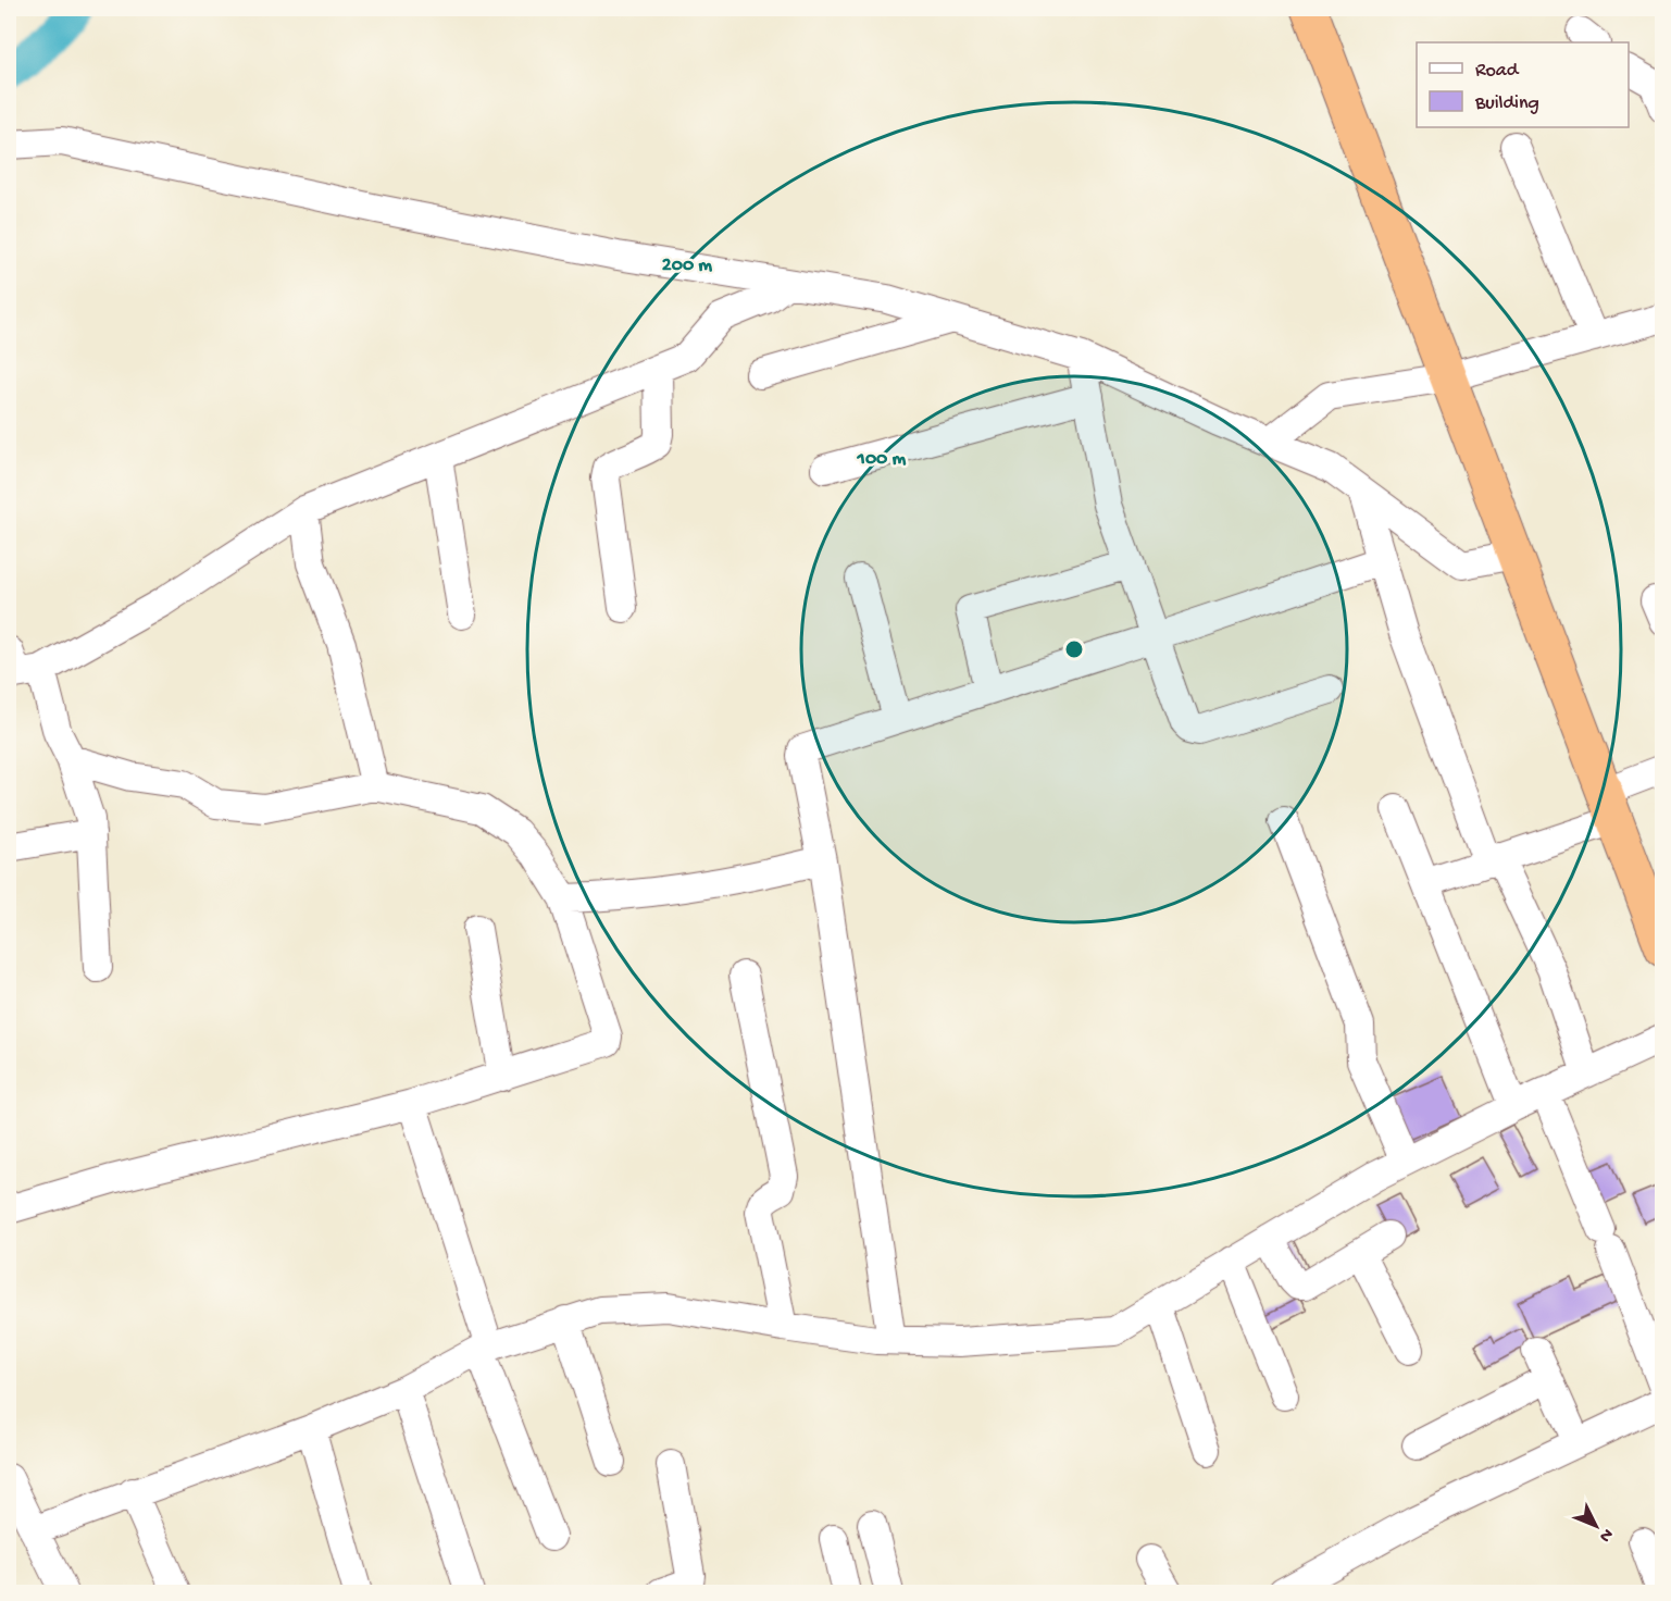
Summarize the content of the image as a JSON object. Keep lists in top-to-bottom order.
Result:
{
  "legend": ["Road", "Building"],
  "north": "bottom right",
  "rings": ["200 m", "100 m"]
}
